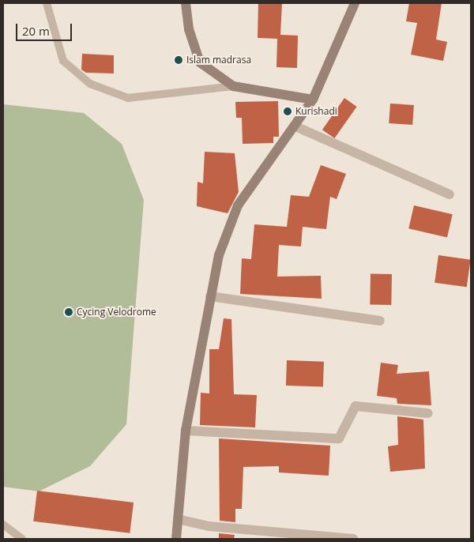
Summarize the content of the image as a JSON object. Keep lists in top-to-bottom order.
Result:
{
  "places": ["Islam madrasa", "Kurishadi", "Cycing Velodrome"],
  "scale_bar": "20 m"
}
